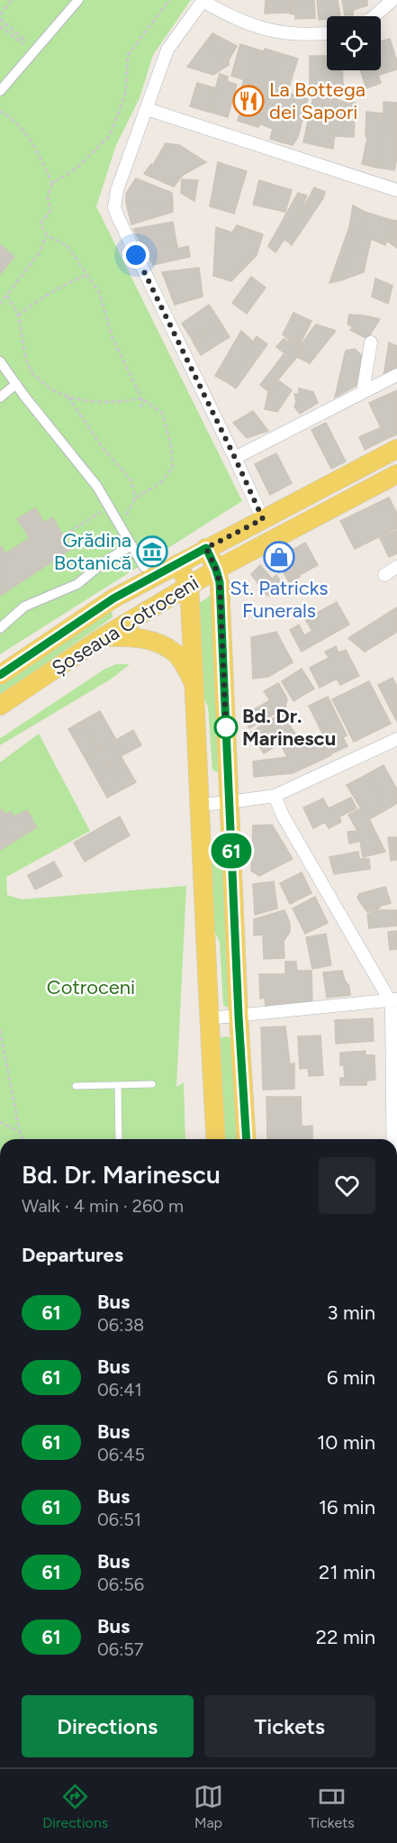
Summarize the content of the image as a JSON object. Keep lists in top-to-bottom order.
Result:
{
  "streets": {
    "main road": ["Șoseaua Cotroceni"]
  },
  "parks": ["Cotroceni"],
  "places": {
    "restaurant": ["La Bottega dei Sapori"],
    "museum": ["Grădina Botanică"],
    "shop": ["St. Patricks Funerals"],
    "other": ["Bd. Dr. Marinescu"]
  },
  "lines": ["bus line 61"],
  "page": {
    "on_map": "61",
    "heading": [
      ["Bd. Dr. Marinescu", "Walk · 4 min · 260 m"],
      "Departures"
    ],
    "list": [
      {
        "mark": "61",
        "name": "Bus",
        "note": "06:38",
        "value": "3 min"
      },
      {
        "mark": "61",
        "name": "Bus",
        "note": "06:41",
        "value": "6 min"
      },
      {
        "mark": "61",
        "name": "Bus",
        "note": "06:45",
        "value": "10 min"
      },
      {
        "mark": "61",
        "name": "Bus",
        "note": "06:51",
        "value": "16 min"
      },
      {
        "mark": "61",
        "name": "Bus",
        "note": "06:56",
        "value": "21 min"
      },
      {
        "mark": "61",
        "name": "Bus",
        "note": "06:57",
        "value": "22 min"
      }
    ],
    "buttons": ["Directions", "Tickets"],
    "tabs": ["Directions", "Map", "Tickets"]
  }
}
